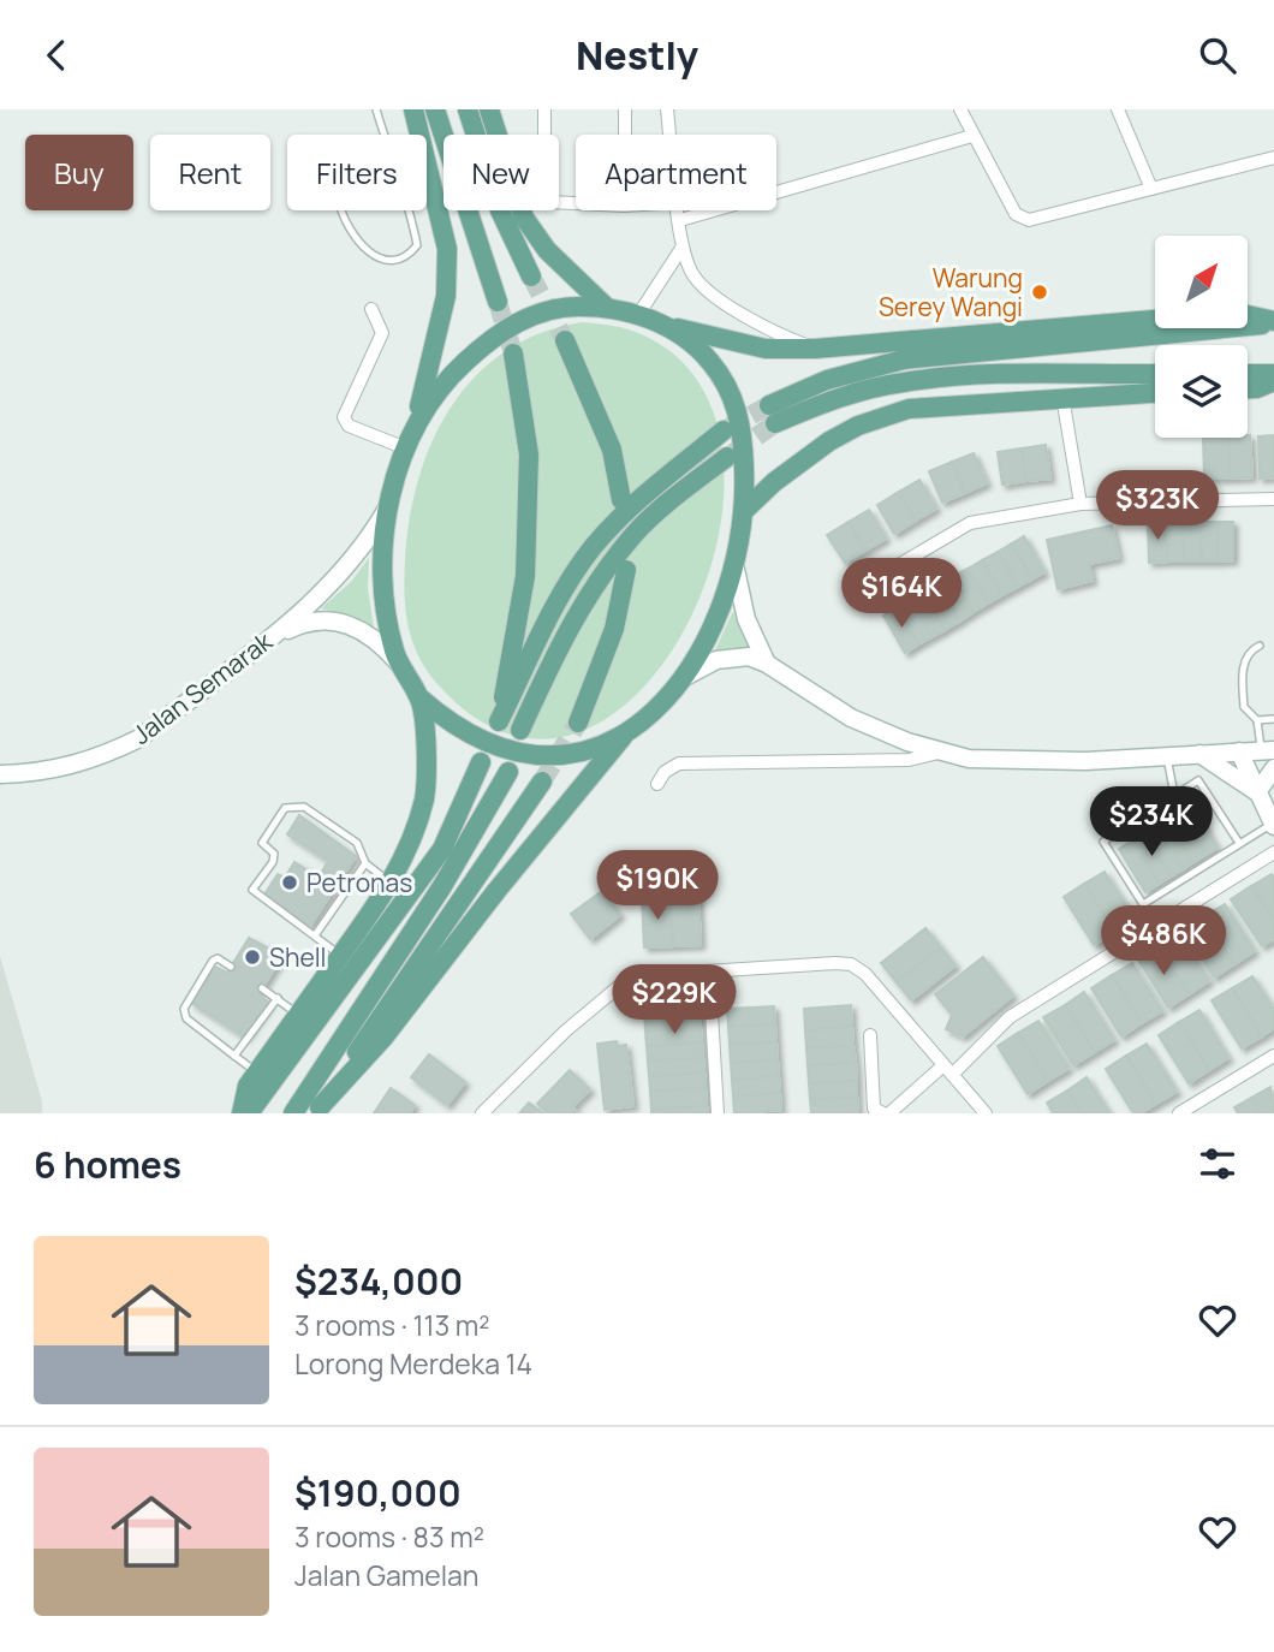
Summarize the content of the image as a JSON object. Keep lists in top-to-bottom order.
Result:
{
  "streets": {
    "main road": ["Jalan Semarak"]
  },
  "places": ["Warung Serey Wangi", "Petronas", "Shell"],
  "north": "top right",
  "page": {
    "header": "Nestly",
    "chip": [
      "Buy",
      "Rent",
      "Filters",
      "New",
      "Apartment"
    ],
    "price": [
      "$323K",
      "$164K",
      "$234K",
      "$190K",
      "$486K",
      "$229K"
    ],
    "heading": "6 homes",
    "list": [
      {
        "name": "$234,000",
        "note": "3 rooms · 113 m² · Lorong Merdeka 14"
      },
      {
        "name": "$190,000",
        "note": "3 rooms · 83 m² · Jalan Gamelan"
      }
    ]
  }
}
